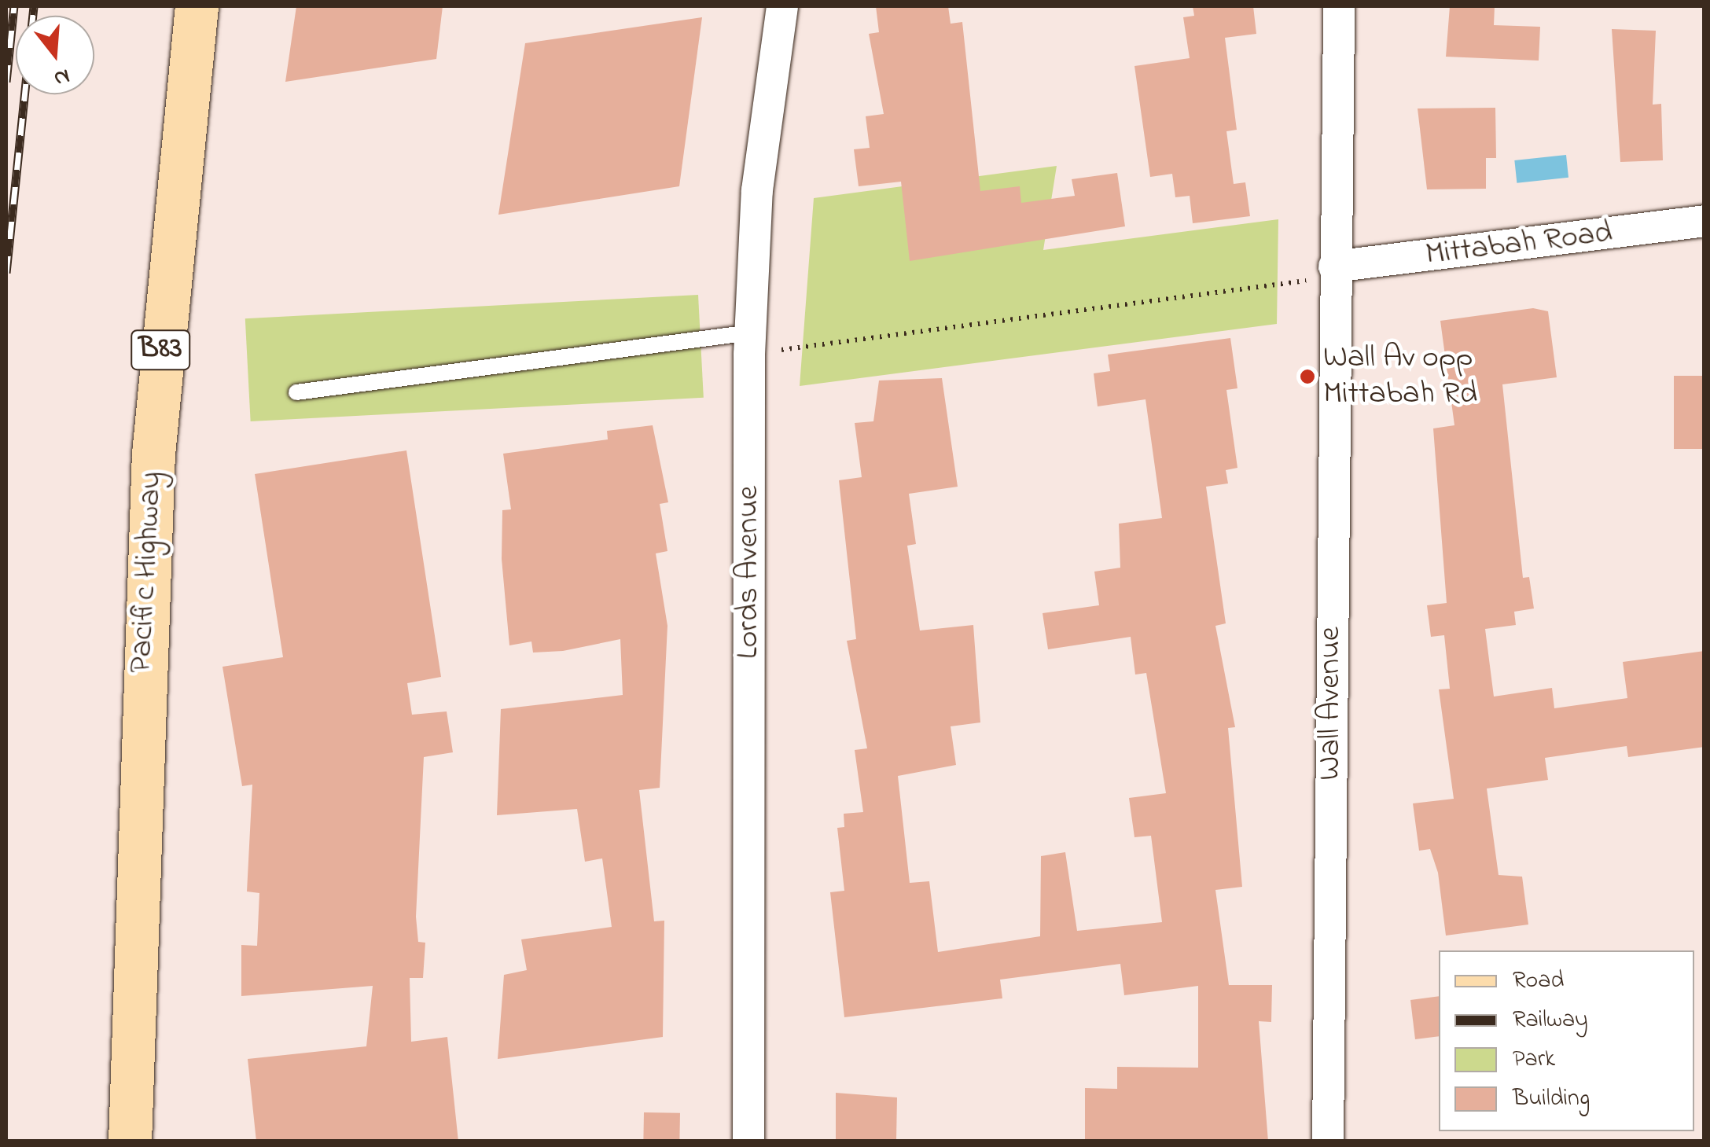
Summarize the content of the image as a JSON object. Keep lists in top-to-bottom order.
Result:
{
  "streets": {
    "main road": ["B83", "Pacific Highway"],
    "street": ["Mittabah Road", "Lords Avenue", "Wall Avenue"]
  },
  "crossings": [
    ["Mittabah Road", "Wall Avenue"]
  ],
  "places": ["Wall Av opp Mittabah Rd"],
  "legend": [
    "Road",
    "Railway",
    "Park",
    "Building"
  ],
  "north": "bottom"
}
